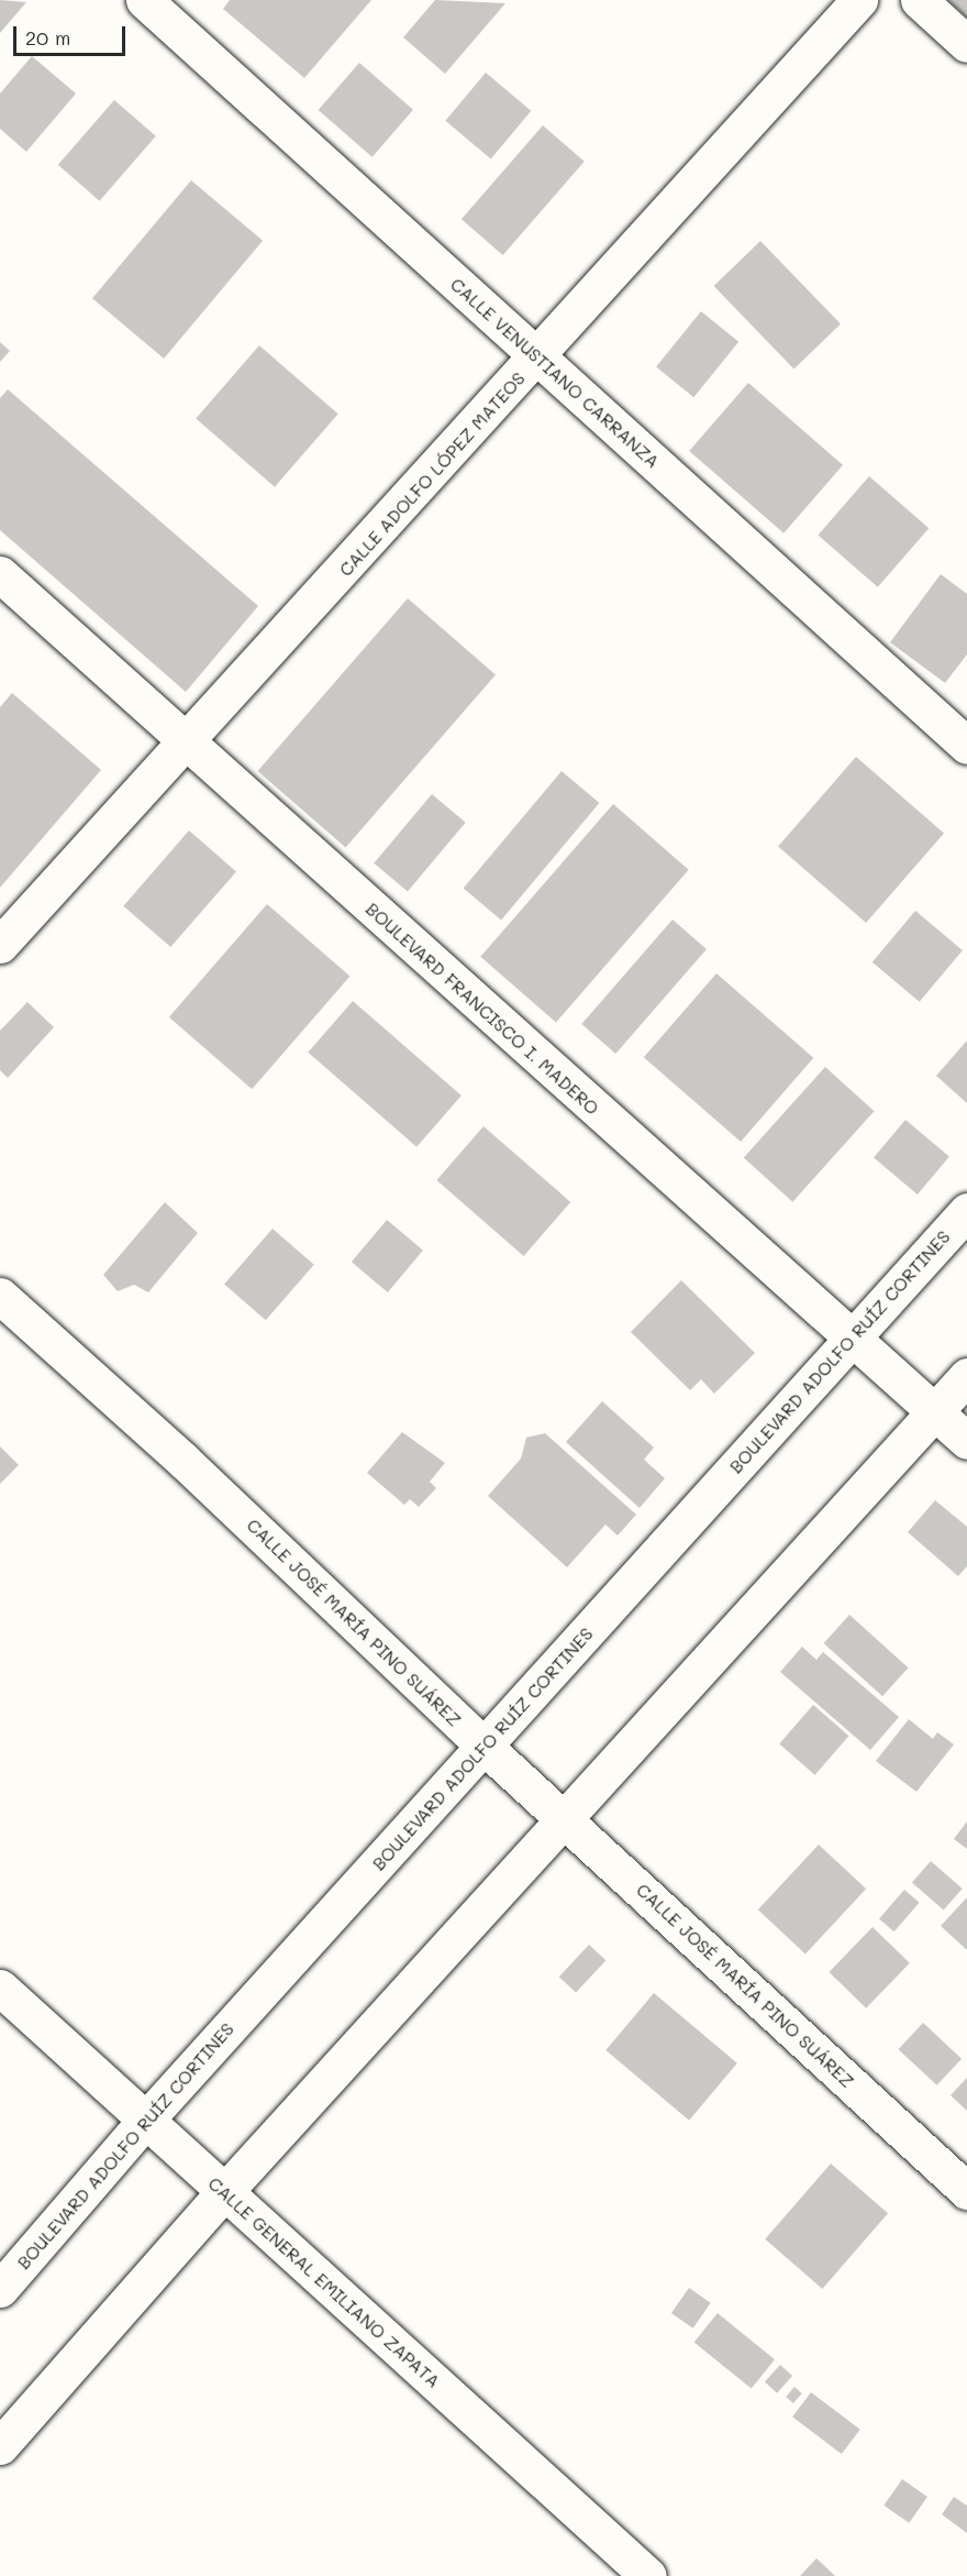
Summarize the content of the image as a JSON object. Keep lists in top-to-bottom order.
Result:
{
  "streets": {
    "street": [
      "CALLE VENUSTIANO CARRANZA",
      "CALLE ADOLFO LÓPEZ MATEOS",
      "BOULEVARD FRANCISCO I. MADERO",
      "BOULEVARD ADOLFO RUÍZ CORTINES",
      "CALLE JOSÉ MARÍA PINO SUÁREZ",
      "CALLE GENERAL EMILIANO ZAPATA"
    ]
  },
  "crossings": [
    ["CALLE VENUSTIANO CARRANZA", "CALLE ADOLFO LÓPEZ MATEOS"],
    ["CALLE ADOLFO LÓPEZ MATEOS", "BOULEVARD FRANCISCO I. MADERO"],
    ["BOULEVARD FRANCISCO I. MADERO", "BOULEVARD ADOLFO RUÍZ CORTINES"],
    ["BOULEVARD ADOLFO RUÍZ CORTINES", "CALLE JOSÉ MARÍA PINO SUÁREZ"],
    ["BOULEVARD ADOLFO RUÍZ CORTINES", "CALLE GENERAL EMILIANO ZAPATA"]
  ],
  "scale_bar": "20 m"
}
